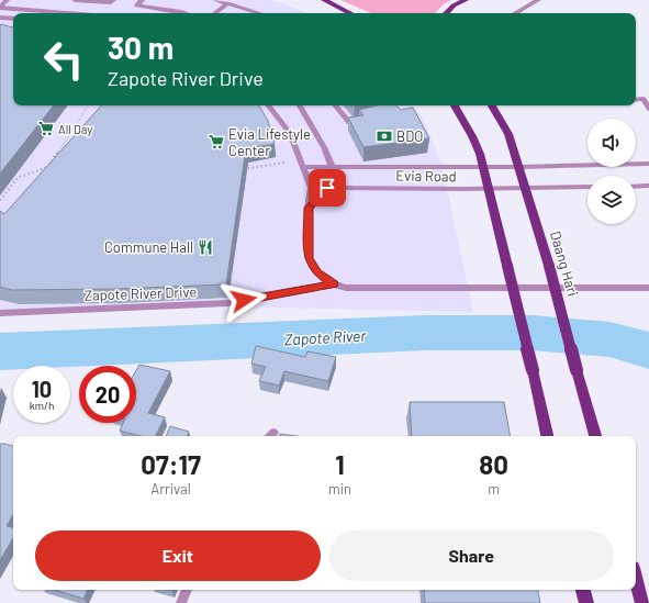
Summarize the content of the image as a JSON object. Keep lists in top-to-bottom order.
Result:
{
  "streets": {
    "main road": ["Daang Hari"],
    "street": ["Evia Road", "Zapote River Drive"]
  },
  "crossings": [
    ["Evia Road", "Daang Hari"],
    ["Evia Road", "Zapote River Drive"]
  ],
  "water": ["Zapote River"],
  "places": {
    "supermarket": ["All Day", "Evia Lifestyle Center"],
    "bank": ["BDO"],
    "restaurant": ["Commune Hall"]
  },
  "page": {
    "turn": ["30 m", "Zapote River Drive"],
    "speed": "10 km/h",
    "limit": "20",
    "eta": [
      "07:17",
      "Arrival",
      "1",
      "min",
      "80",
      "m"
    ],
    "buttons": ["Exit", "Share"]
  }
}
